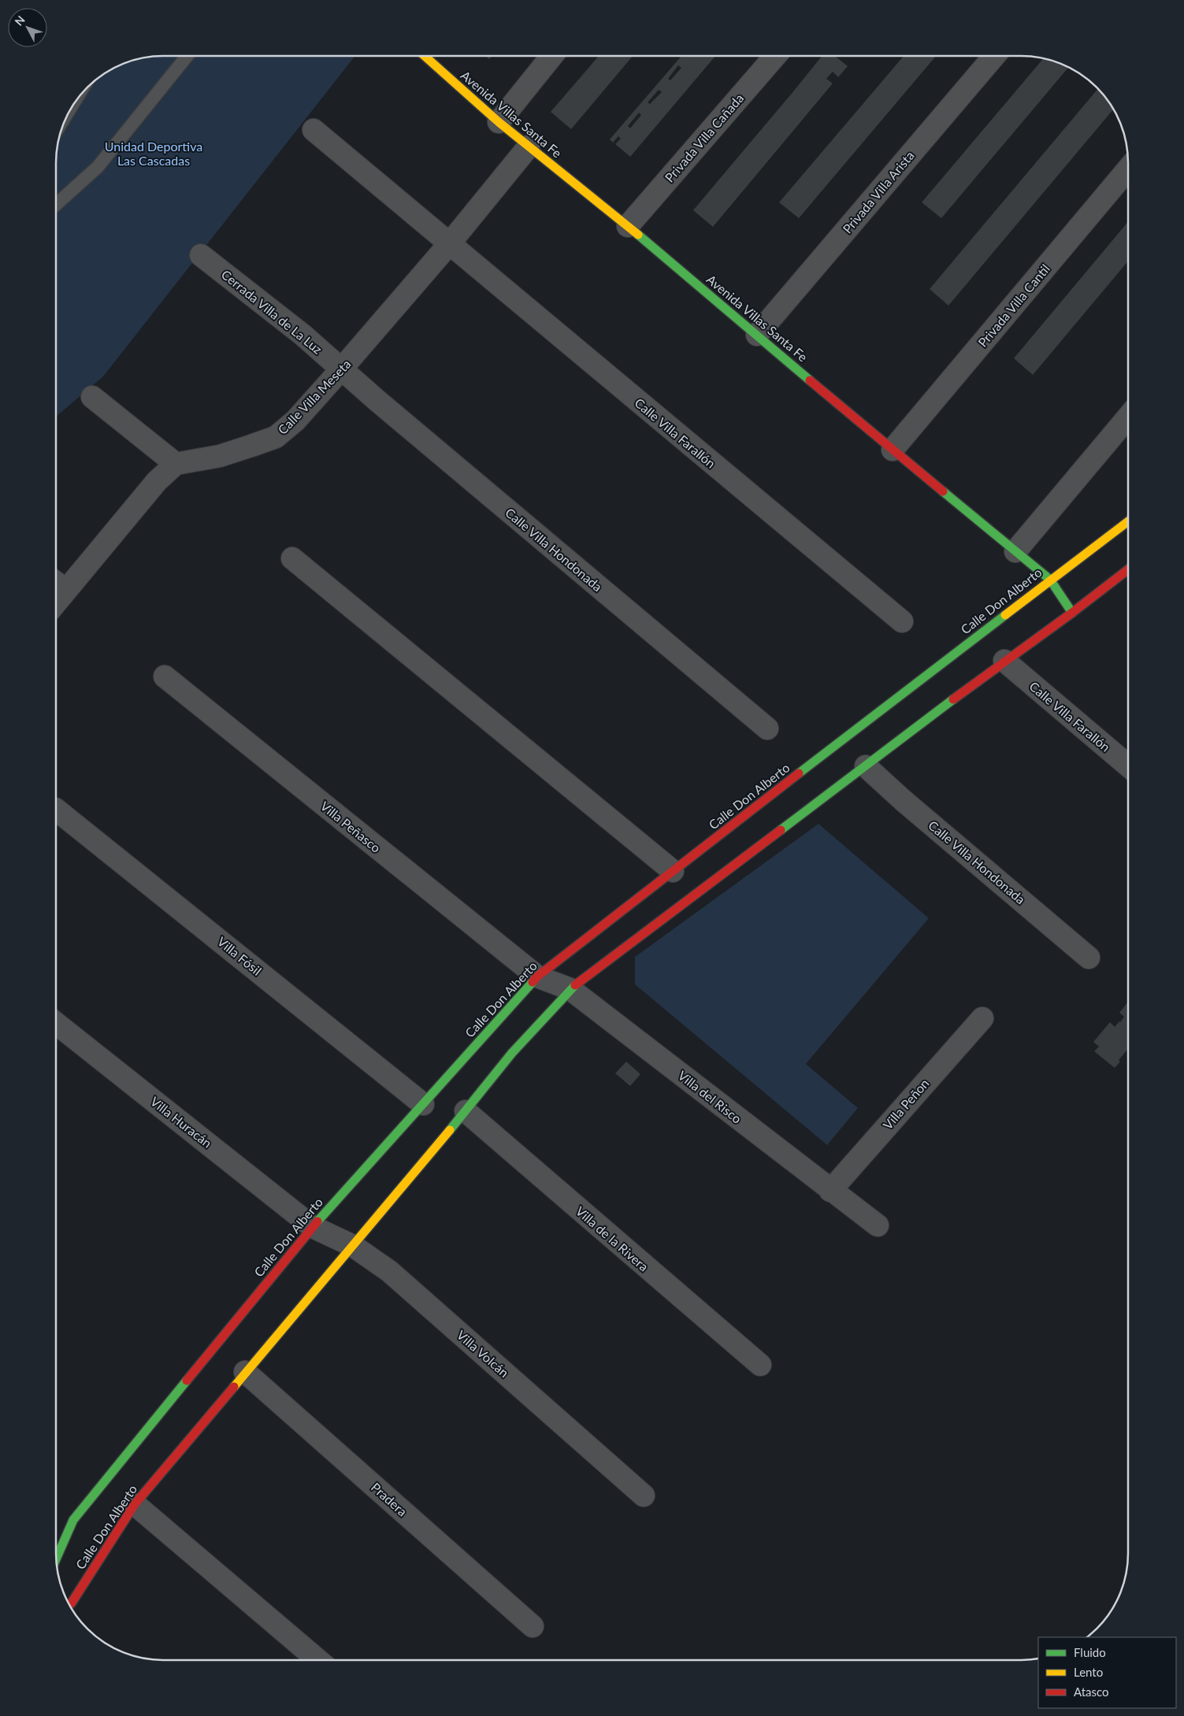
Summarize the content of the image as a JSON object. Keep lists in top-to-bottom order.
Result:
{
  "streets": {
    "street": [
      "Avenida Villas Santa Fe",
      "Privada Villa Cañada",
      "Privada Villa Arista",
      "Privada Villa Cantil",
      "Cerrada Villa de La Luz",
      "Calle Villa Meseta",
      "Calle Villa Farallón",
      "Calle Villa Hondonada",
      "Calle Don Alberto",
      "Villa Peñasco",
      "Villa Fósil",
      "Villa del Risco",
      "Villa Peñon",
      "Villa Huracán",
      "Villa de la Rivera",
      "Villa Volcán",
      "Pradera"
    ]
  },
  "crossings": [
    ["Avenida Villas Santa Fe", "Privada Villa Cañada"],
    ["Avenida Villas Santa Fe", "Privada Villa Arista"],
    ["Avenida Villas Santa Fe", "Privada Villa Cantil"],
    ["Avenida Villas Santa Fe", "Calle Villa Meseta"],
    ["Avenida Villas Santa Fe", "Calle Don Alberto"],
    ["Cerrada Villa de La Luz", "Calle Villa Meseta"],
    ["Cerrada Villa de La Luz", "Calle Villa Hondonada"],
    ["Calle Villa Meseta", "Calle Villa Farallón"],
    ["Calle Villa Meseta", "Calle Villa Hondonada"],
    ["Calle Villa Farallón", "Calle Don Alberto"],
    ["Calle Villa Hondonada", "Calle Don Alberto"],
    ["Calle Don Alberto", "Villa Peñasco"],
    ["Calle Don Alberto", "Villa Fósil"],
    ["Calle Don Alberto", "Villa del Risco"],
    ["Calle Don Alberto", "Villa Huracán"],
    ["Calle Don Alberto", "Villa de la Rivera"],
    ["Calle Don Alberto", "Villa Volcán"],
    ["Calle Don Alberto", "Pradera"],
    ["Villa Peñasco", "Villa del Risco"],
    ["Villa del Risco", "Villa Peñon"],
    ["Villa Huracán", "Villa Volcán"]
  ],
  "parks": ["Unidad Deportiva Las Cascadas"],
  "legend": ["Fluido", "Lento", "Atasco"],
  "north": "top left"
}
